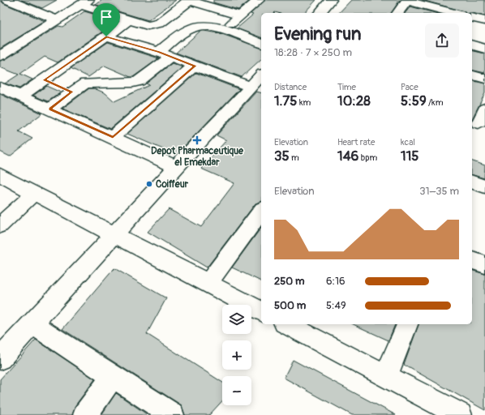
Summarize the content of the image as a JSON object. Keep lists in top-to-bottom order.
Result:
{
  "places": {
    "health": ["Depot Pharmaceutique el Emekdar"],
    "other": ["Coiffeur"]
  },
  "page": {
    "heading": ["Evening run", "18:28 · 7 × 250 m"],
    "stats": [
      ["Distance", "1.75 km"],
      ["Time", "10:28"],
      ["Pace", "5:59 /km"],
      ["Elevation", "35 m"],
      ["Heart rate", "146 bpm"],
      ["kcal", "115"]
    ],
    "chart": ["Elevation", "31–35 m"],
    "list": [
      {
        "name": "250 m",
        "note": "6:16"
      },
      {
        "name": "500 m",
        "note": "5:49"
      }
    ],
    "map_buttons": ["+", "−"]
  }
}
